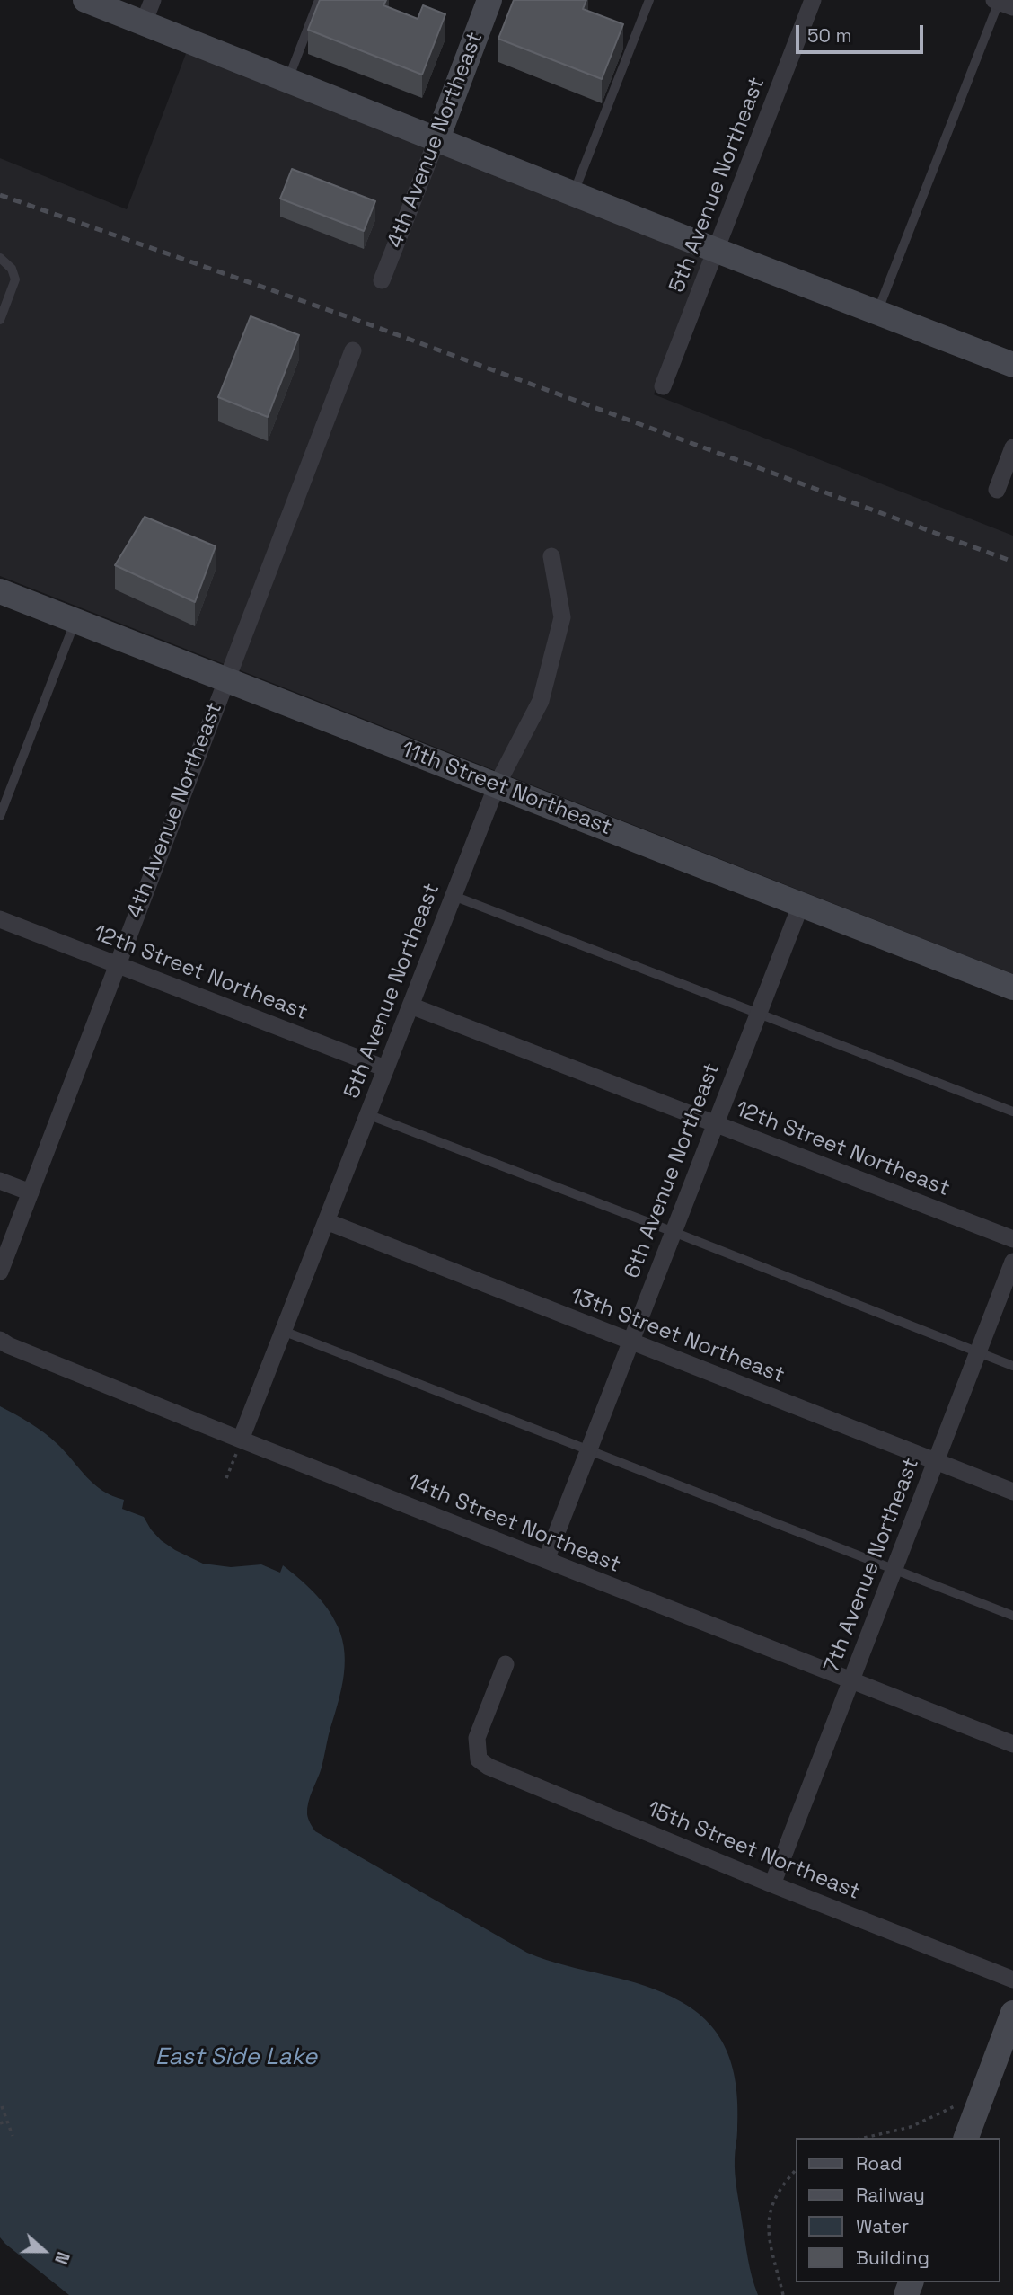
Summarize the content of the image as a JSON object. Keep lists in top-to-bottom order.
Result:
{
  "streets": {
    "street": [
      "4th Avenue Northeast",
      "5th Avenue Northeast",
      "11th Street Northeast",
      "12th Street Northeast",
      "6th Avenue Northeast",
      "13th Street Northeast",
      "14th Street Northeast",
      "7th Avenue Northeast",
      "15th Street Northeast"
    ]
  },
  "crossings": [
    ["4th Avenue Northeast", "11th Street Northeast"],
    ["4th Avenue Northeast", "12th Street Northeast"],
    ["5th Avenue Northeast", "11th Street Northeast"],
    ["5th Avenue Northeast", "12th Street Northeast"],
    ["5th Avenue Northeast", "13th Street Northeast"],
    ["5th Avenue Northeast", "14th Street Northeast"],
    ["11th Street Northeast", "6th Avenue Northeast"],
    ["12th Street Northeast", "6th Avenue Northeast"],
    ["6th Avenue Northeast", "13th Street Northeast"],
    ["6th Avenue Northeast", "14th Street Northeast"],
    ["13th Street Northeast", "7th Avenue Northeast"],
    ["14th Street Northeast", "7th Avenue Northeast"],
    ["7th Avenue Northeast", "15th Street Northeast"]
  ],
  "water": ["East Side Lake"],
  "legend": [
    "Road",
    "Railway",
    "Water",
    "Building"
  ],
  "scale_bar": "50 m",
  "north": "right"
}
